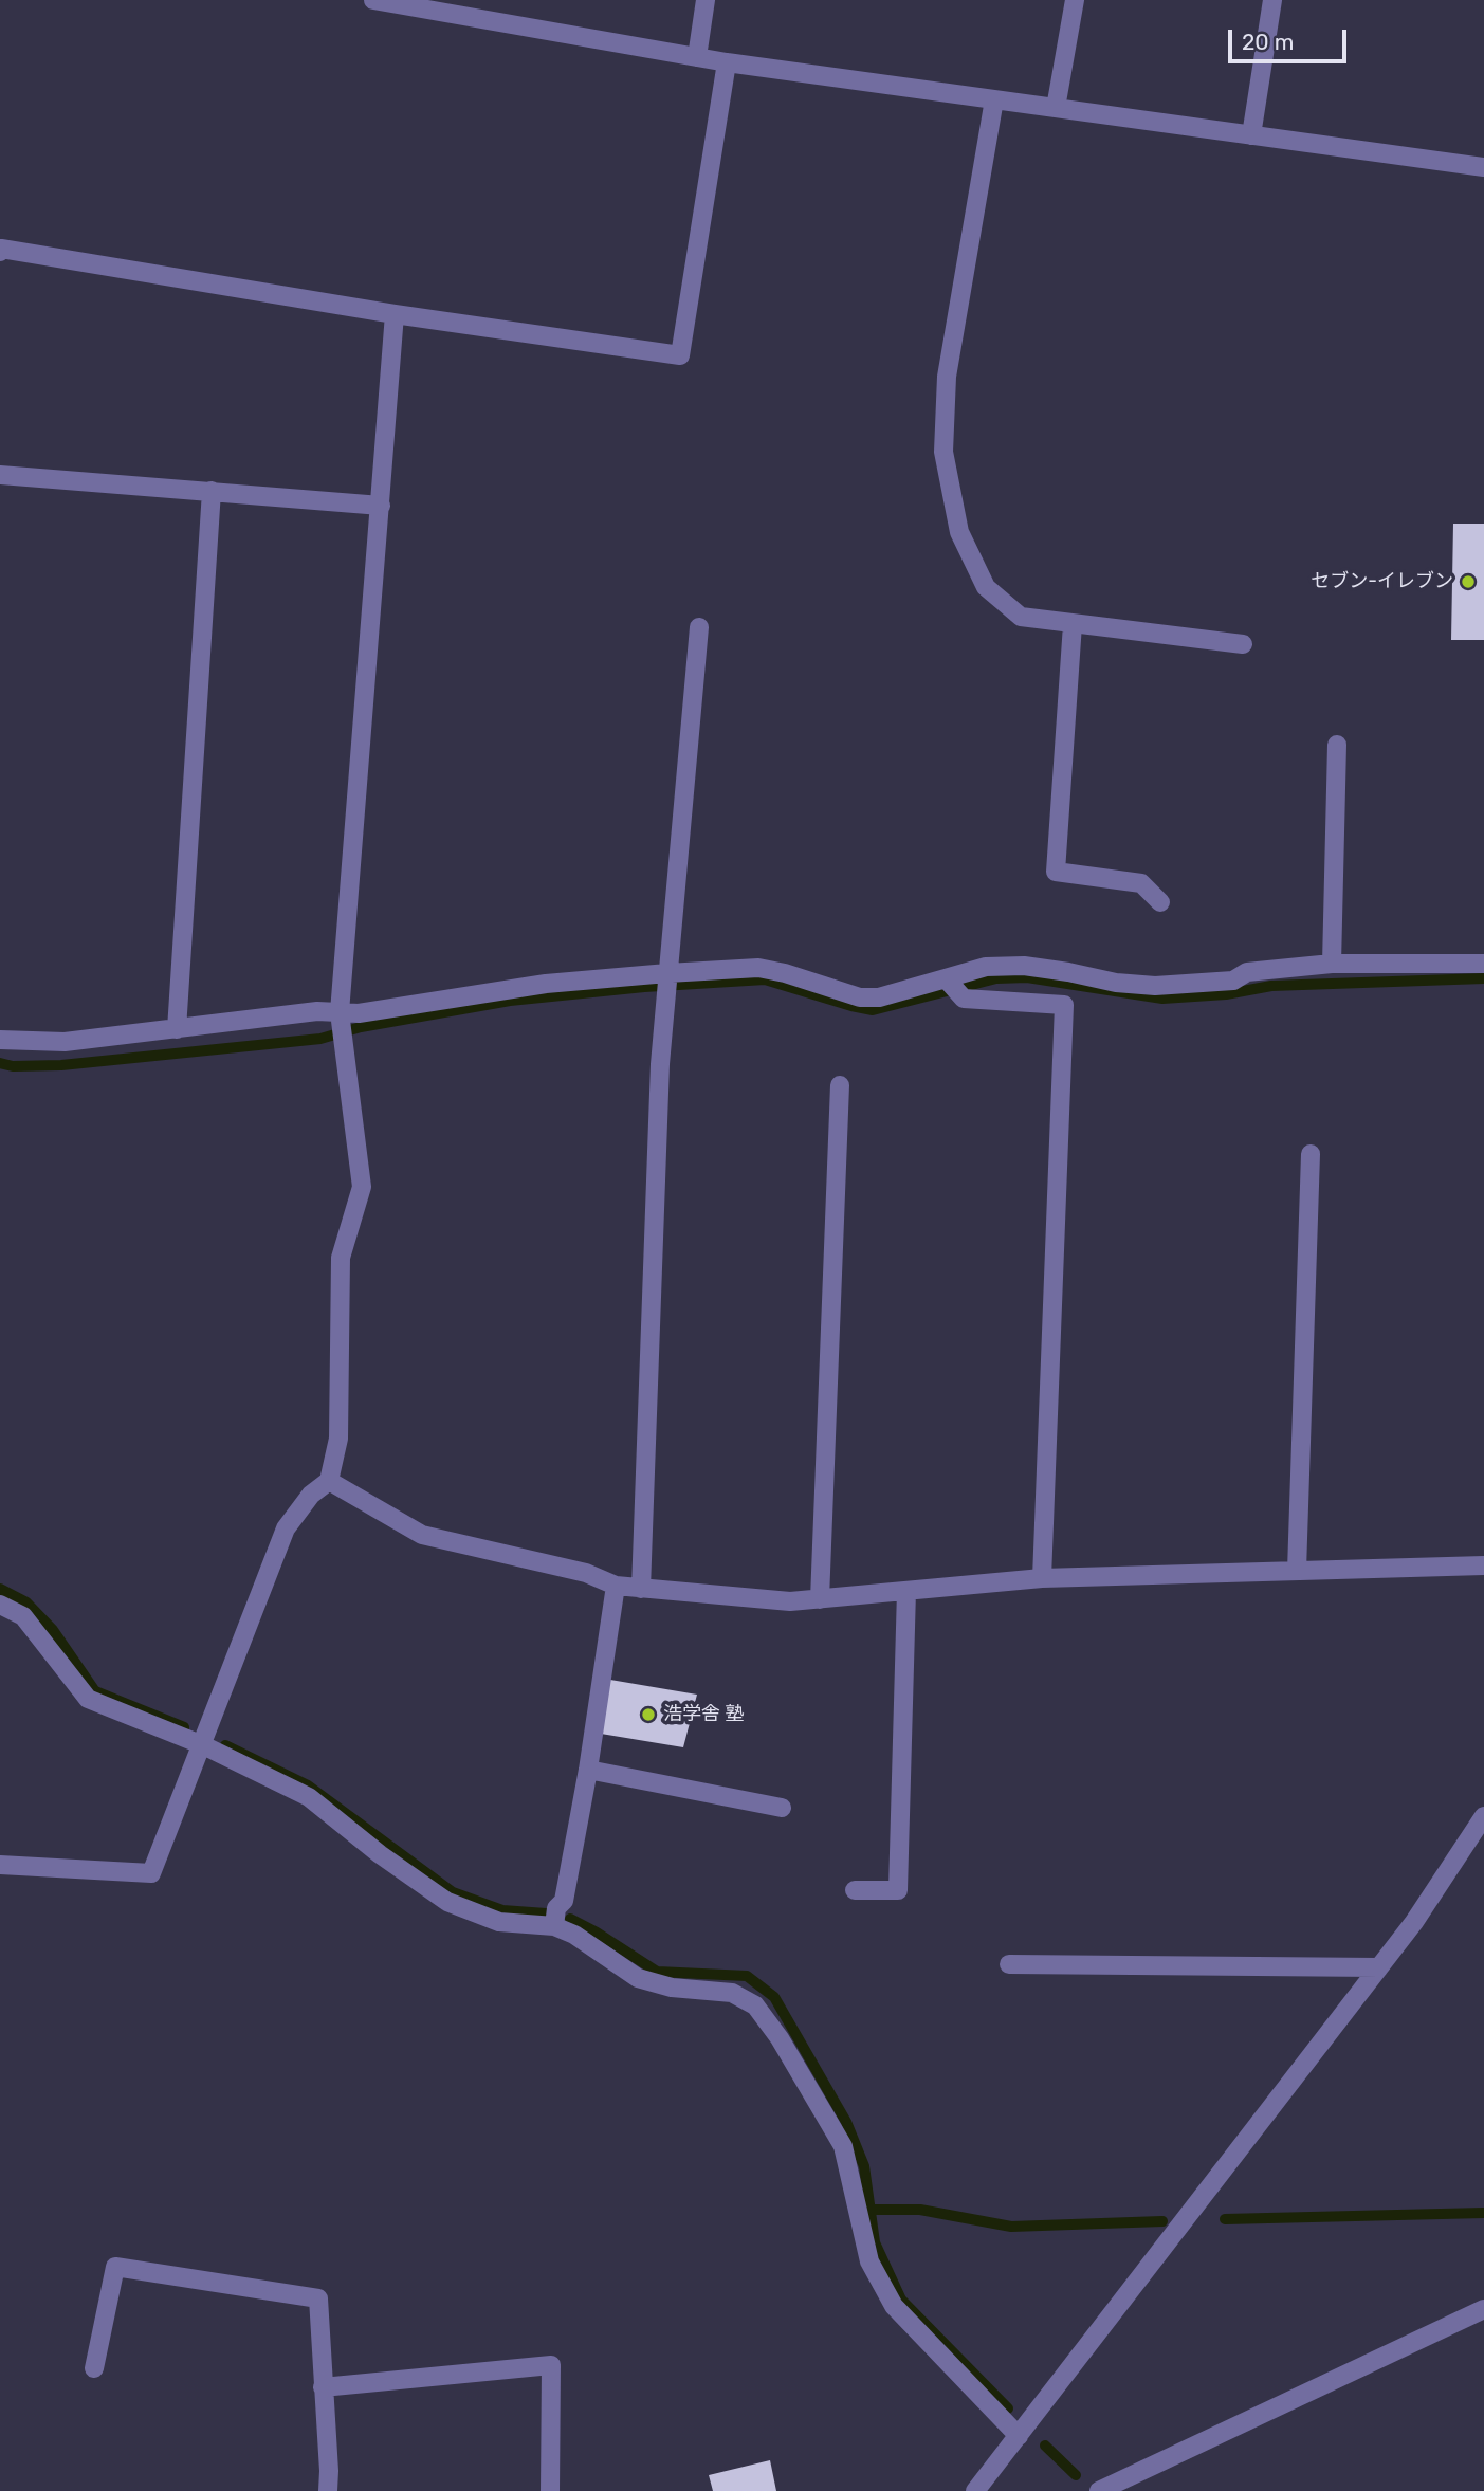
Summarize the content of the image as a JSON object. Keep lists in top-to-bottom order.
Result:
{
  "places": ["セブン-イレブン", "浩学舎 塾"],
  "scale_bar": "20 m"
}
